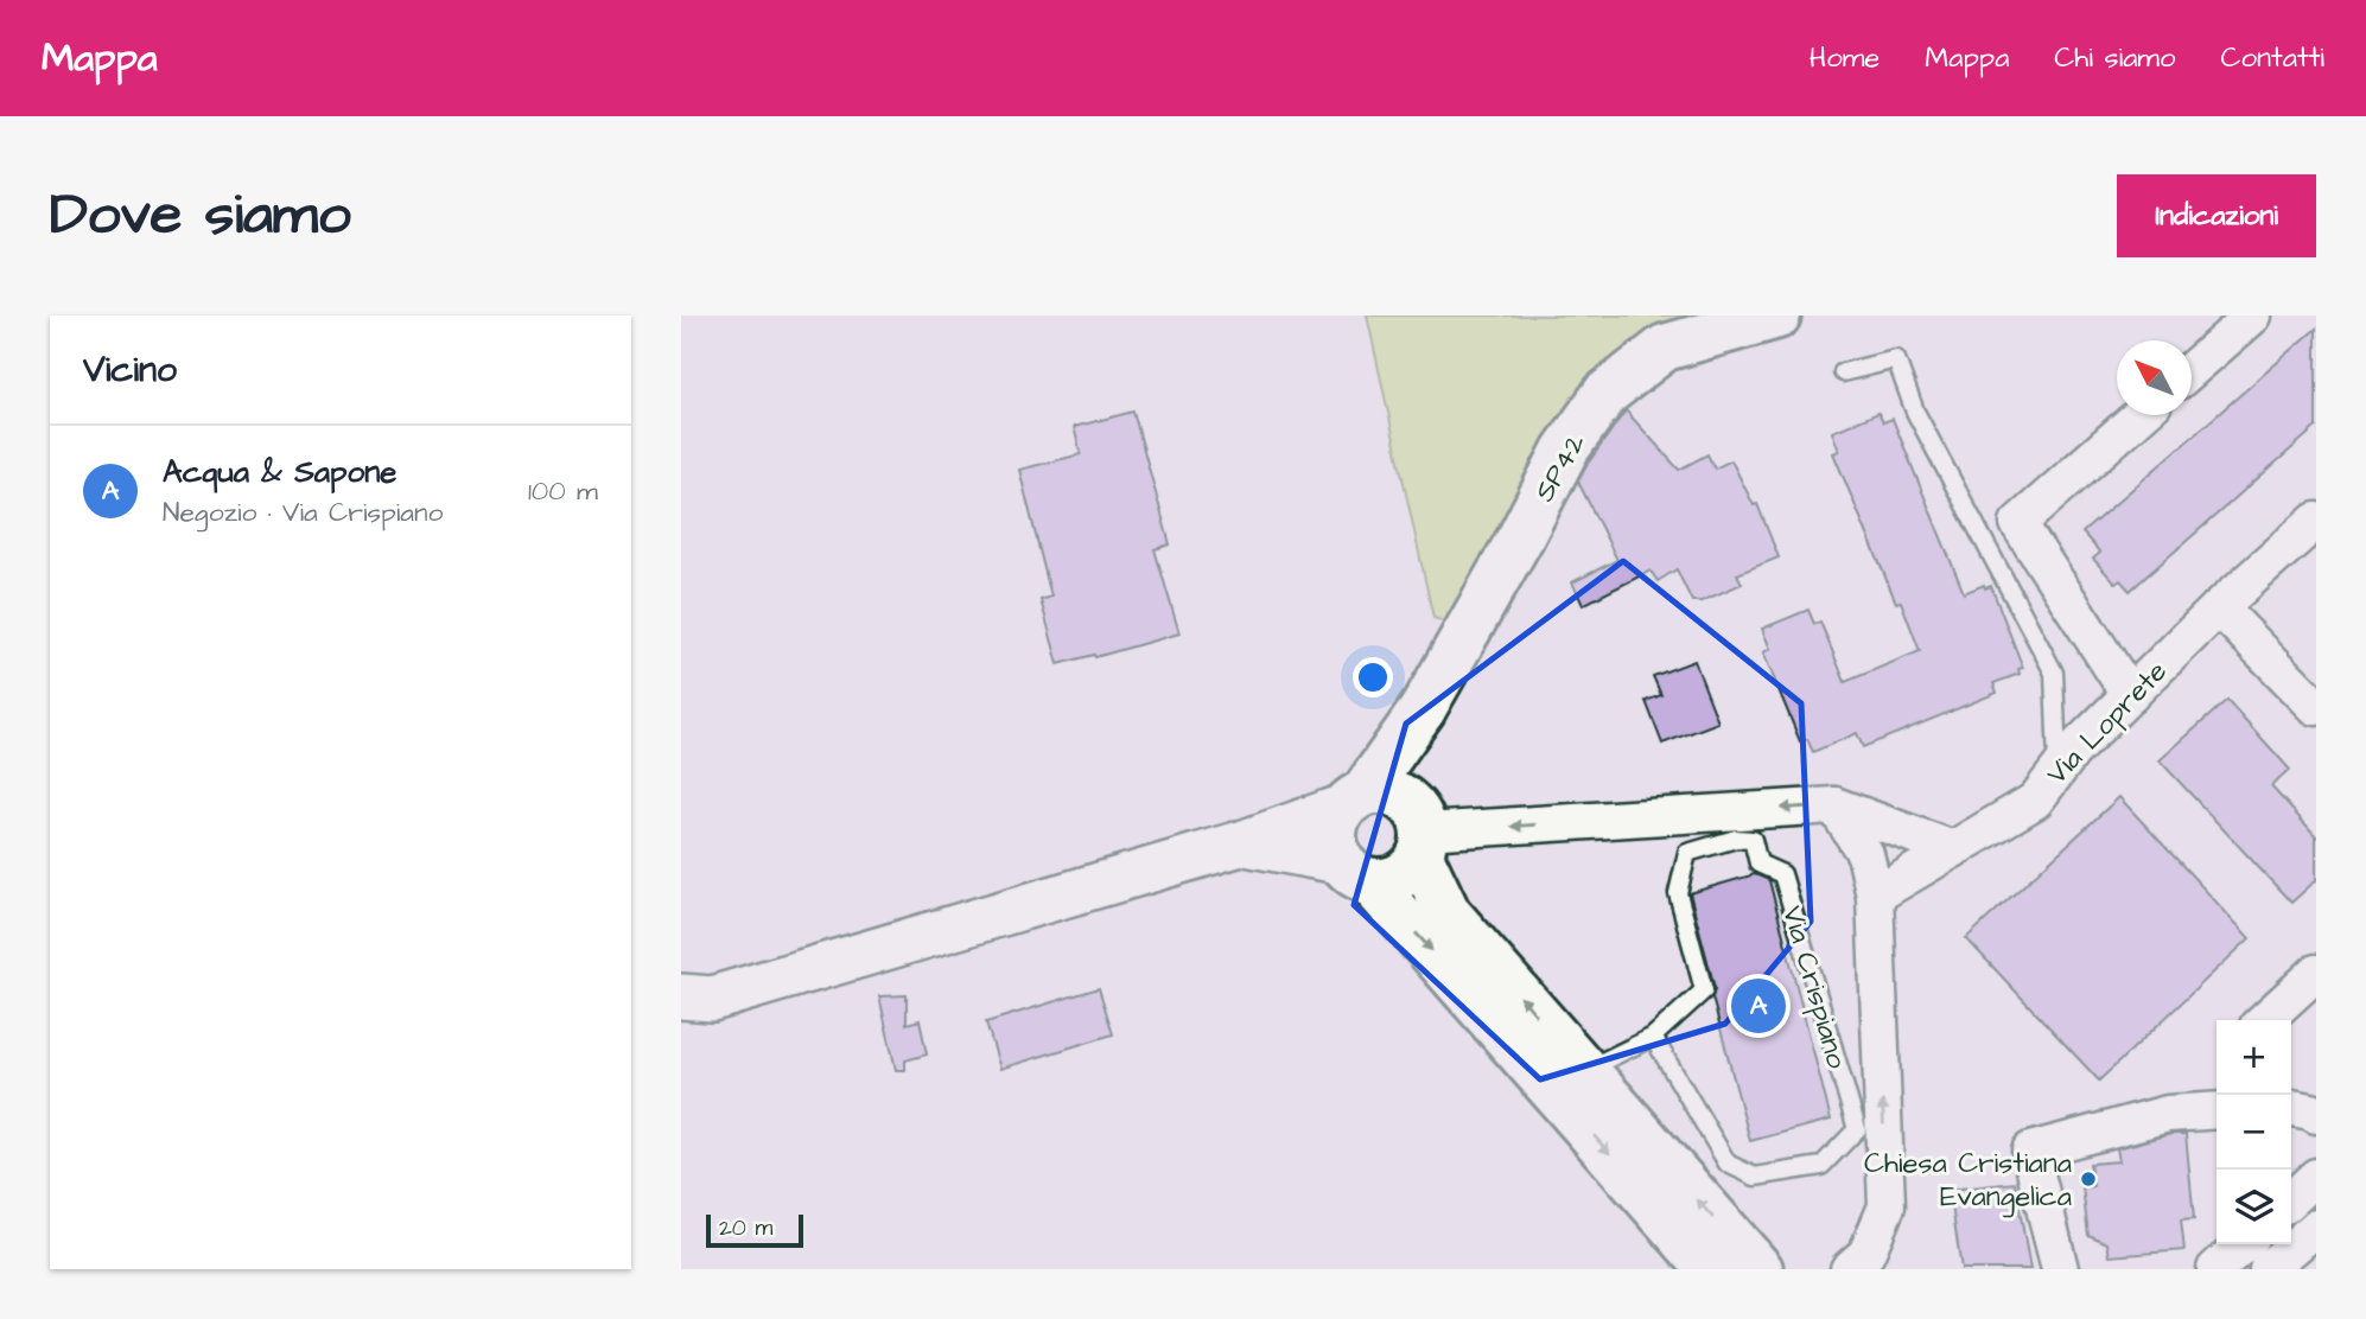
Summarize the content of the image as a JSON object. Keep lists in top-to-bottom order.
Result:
{
  "streets": {
    "main road": ["SP42"],
    "street": ["Via Loprete", "Via Crispiano"]
  },
  "crossings": [
    ["Via Loprete", "Via Crispiano"]
  ],
  "places": ["Chiesa Cristiana Evangelica"],
  "scale_bar": "20 m",
  "north": "top left",
  "page": {
    "header": "Mappa",
    "nav": [
      "Home",
      "Mappa",
      "Chi siamo",
      "Contatti"
    ],
    "buttons": "Indicazioni",
    "title": "Dove siamo",
    "heading": "Vicino",
    "list": [
      {
        "mark": "A",
        "name": "Acqua & Sapone",
        "note": "Negozio · Via Crispiano",
        "value": "100 m"
      }
    ],
    "pins": "A",
    "map_buttons": ["+", "−"],
    "scale": "20 m"
  }
}
